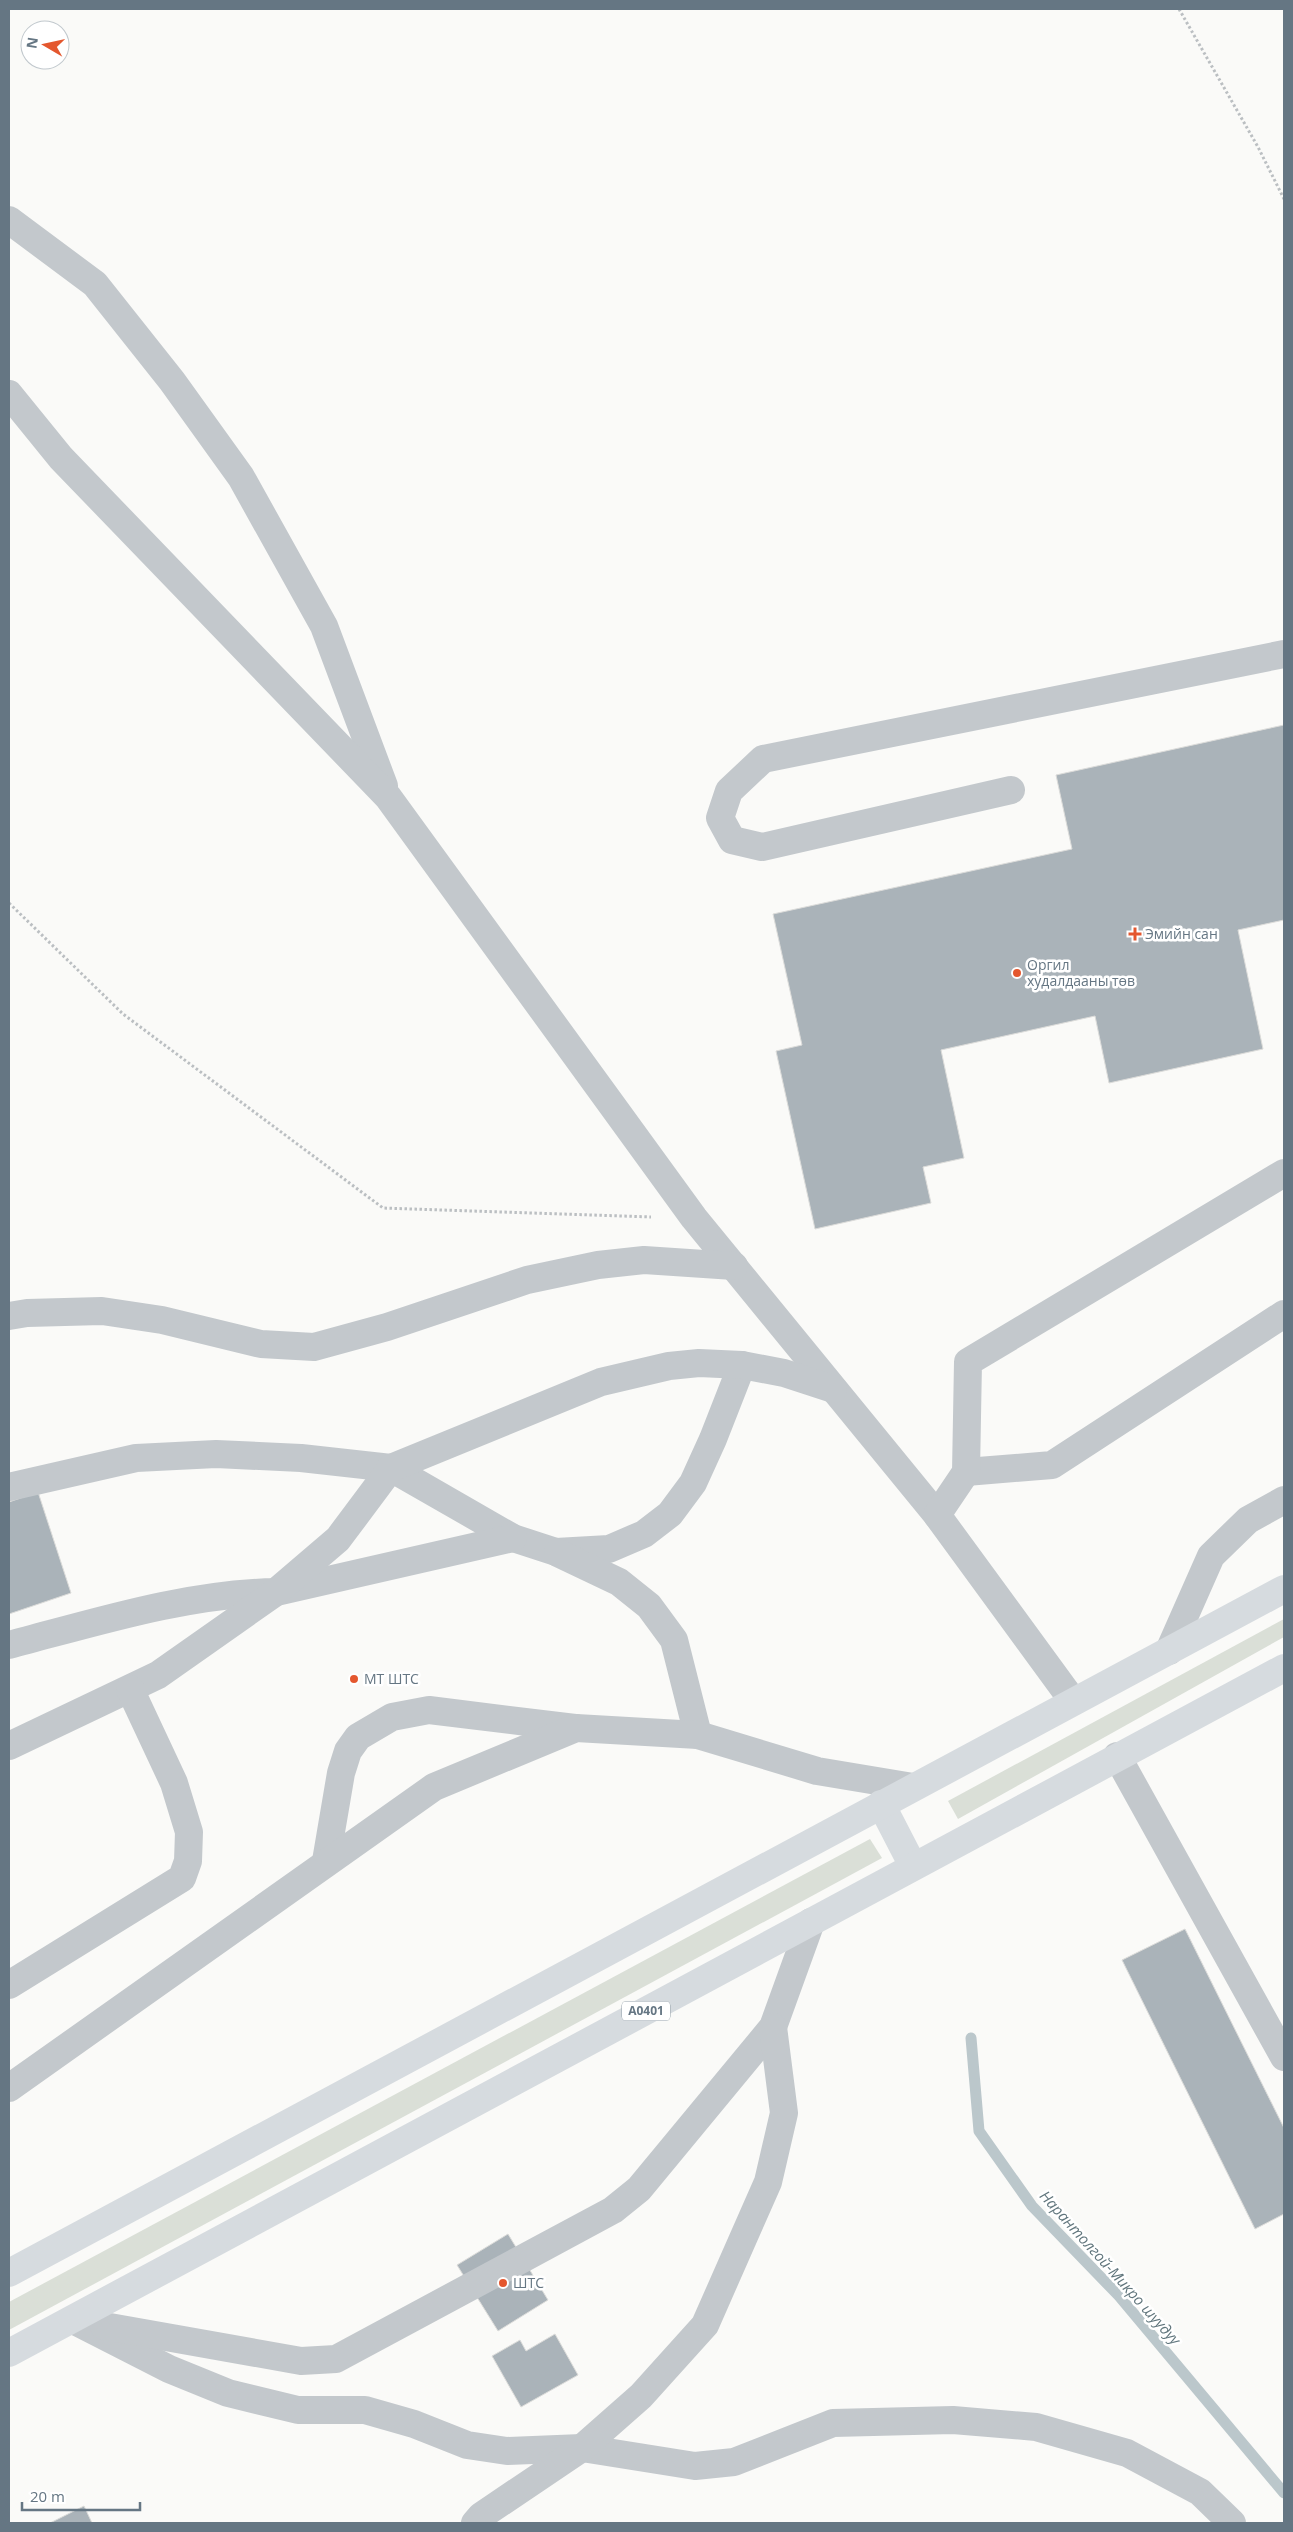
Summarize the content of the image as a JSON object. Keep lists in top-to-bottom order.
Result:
{
  "streets": {
    "highway": ["A0401"]
  },
  "water": ["Нарантолгой-Микро шуудуу"],
  "places": {
    "health": ["Эмийн сан"],
    "other": ["Оргил худалдааны төв", "МТ ШТС", "ШТС"]
  },
  "scale_bar": "20 m",
  "north": "left"
}
